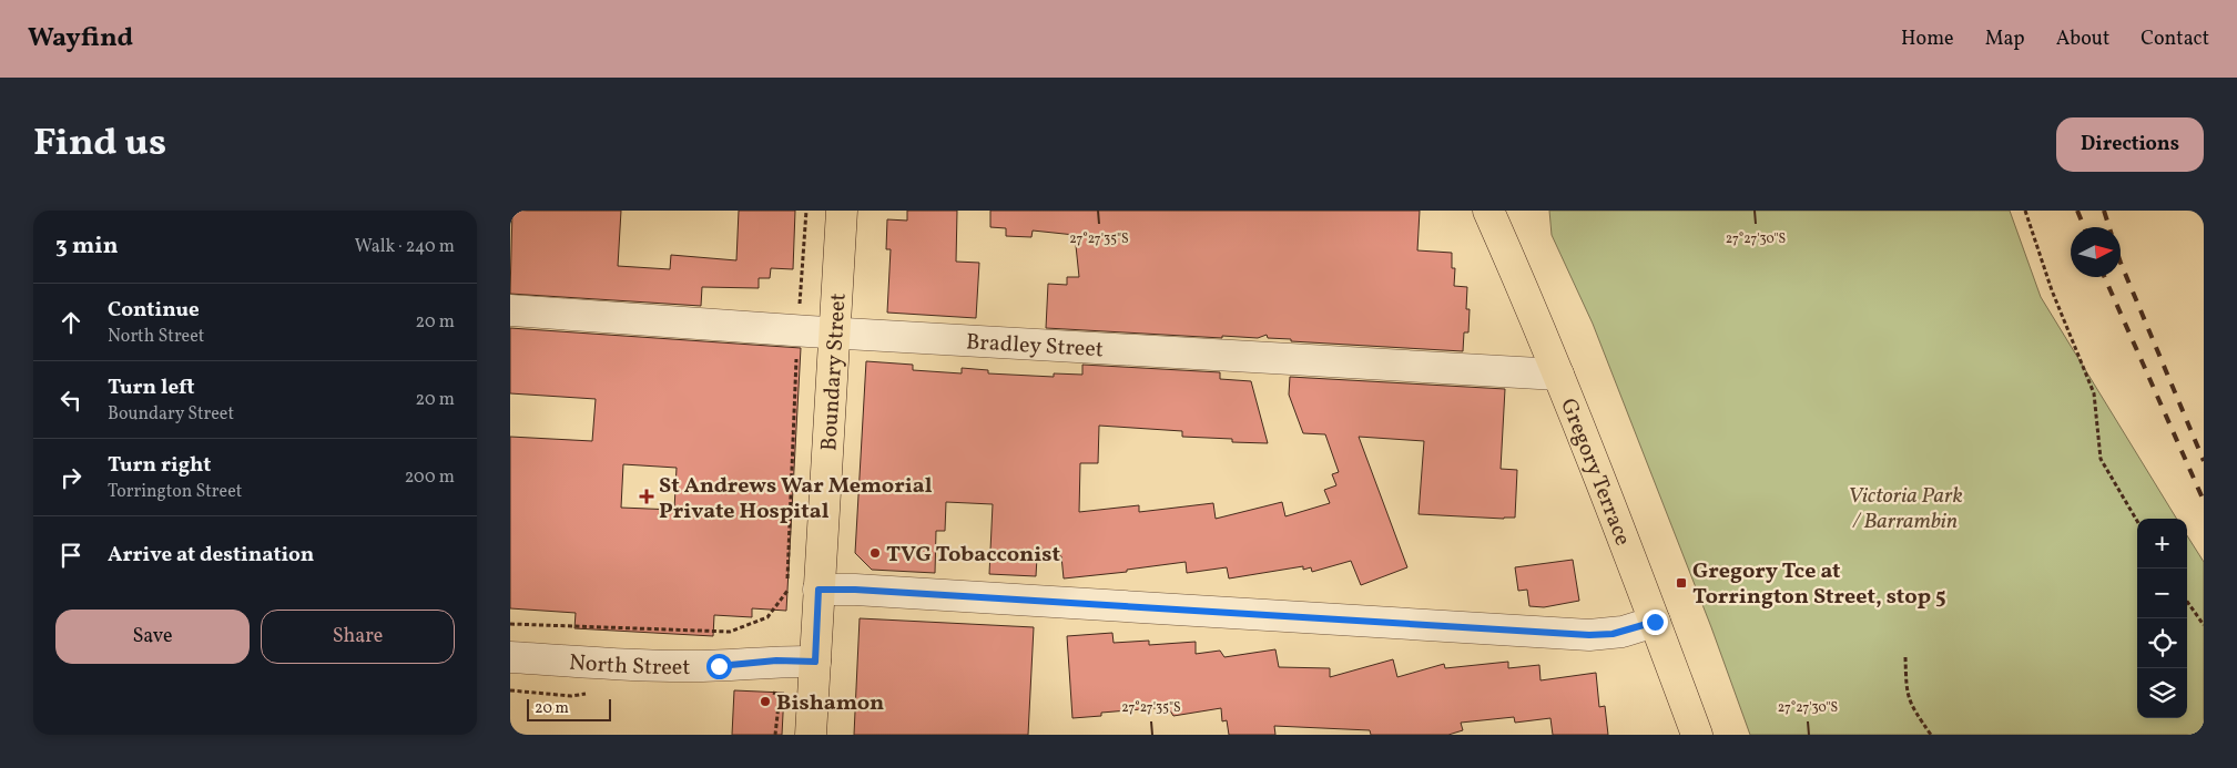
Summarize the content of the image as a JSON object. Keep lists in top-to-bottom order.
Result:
{
  "streets": {
    "main road": ["Boundary Street", "Gregory Terrace"],
    "street": ["Bradley Street", "North Street"]
  },
  "crossings": [
    ["Bradley Street", "Boundary Street"],
    ["Bradley Street", "Gregory Terrace"],
    ["Boundary Street", "North Street"]
  ],
  "parks": ["Victoria Park / Barrambin"],
  "places": {
    "health": ["St Andrews War Memorial Private Hospital"],
    "other": ["TVG Tobacconist", "Bishamon"],
    "transit": ["Gregory Tce at Torrington Street, stop 5"]
  },
  "scale_bar": "20 m",
  "north": "right",
  "page": {
    "header": "Wayfind",
    "nav": [
      "Home",
      "Map",
      "About",
      "Contact"
    ],
    "title": "Find us",
    "buttons": [
      "Directions",
      ["Save", "Share"]
    ],
    "heading": ["3 min", "Walk · 240 m"],
    "list": [
      ["Continue", "North Street", "20 m"],
      ["Turn left", "Boundary Street", "20 m"],
      ["Turn right", "Torrington Street", "200 m"],
      "Arrive at destination"
    ],
    "map_buttons": ["+", "−"],
    "scale": "20 m"
  },
  "coordinates": ["27°27'35\"S", "27°27'30\"S"]
}
